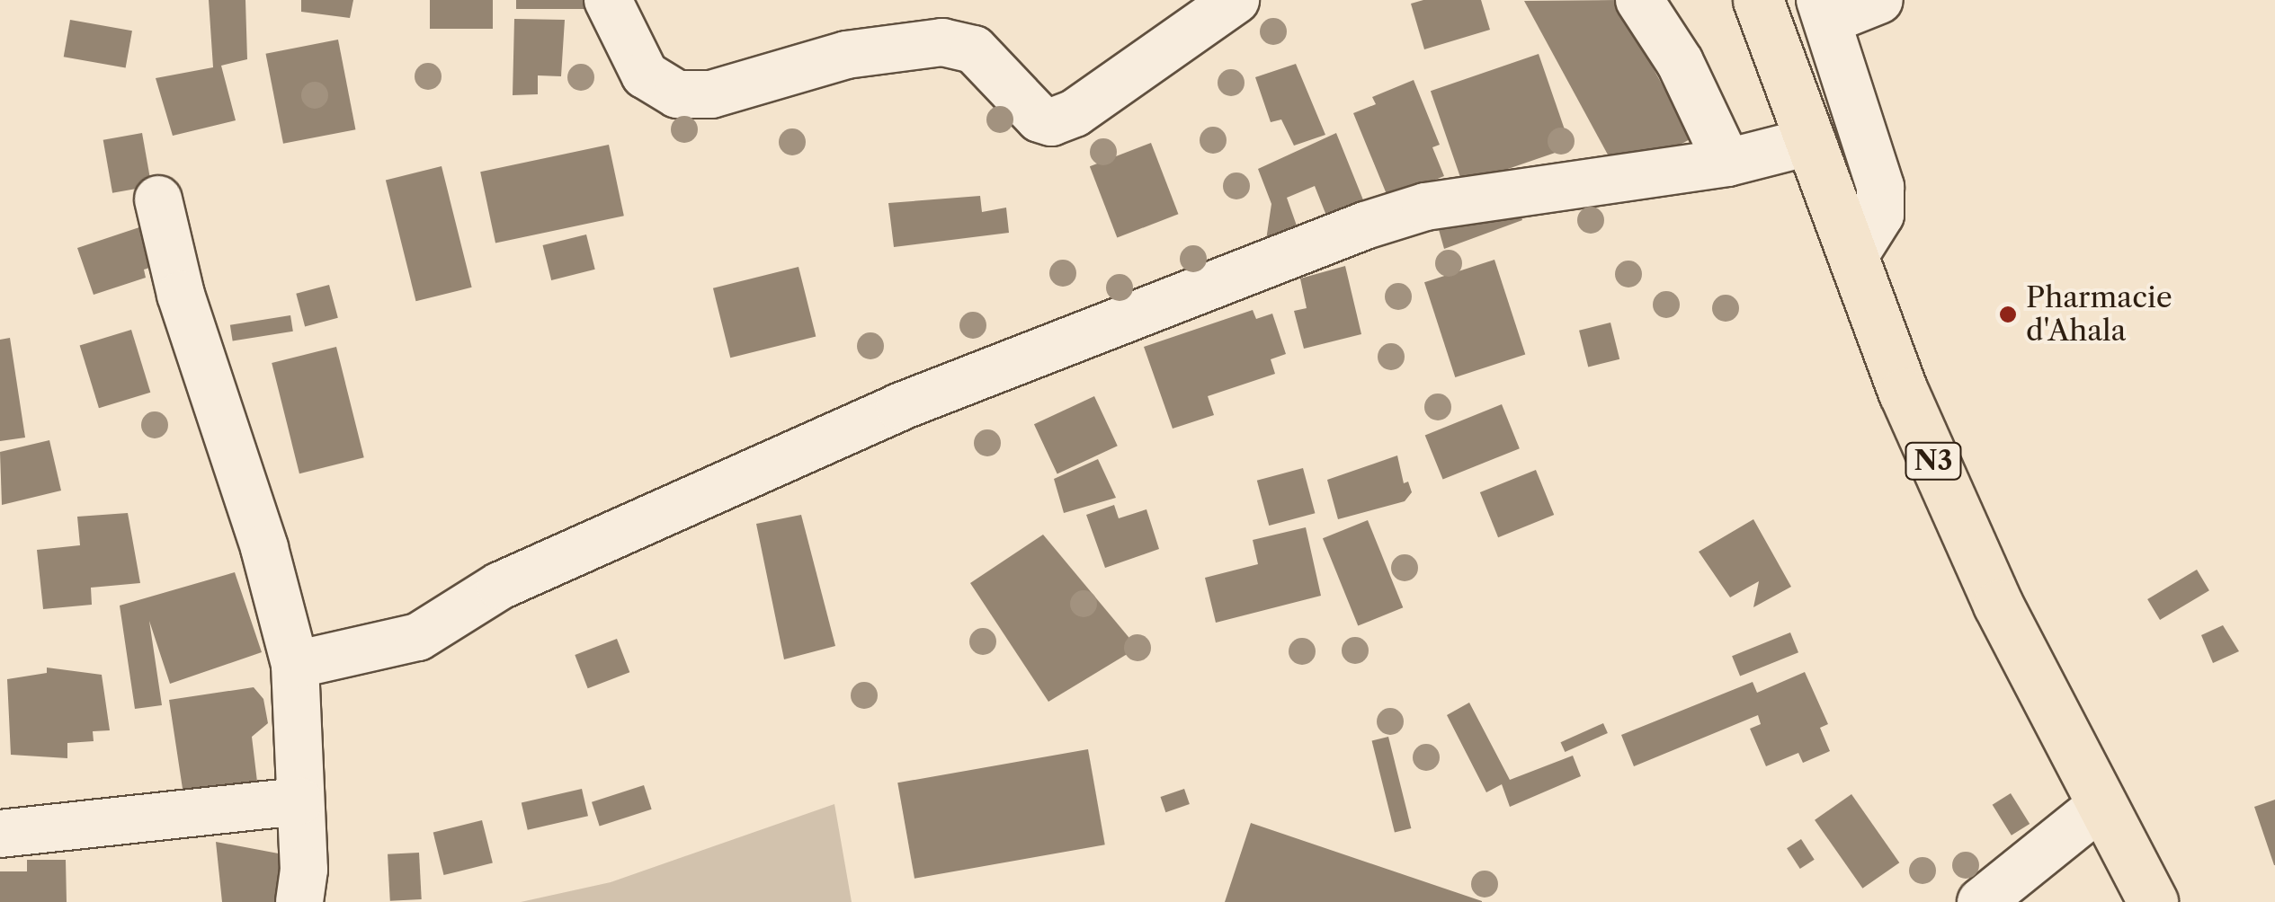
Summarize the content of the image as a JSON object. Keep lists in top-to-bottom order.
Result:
{
  "streets": {
    "highway": ["N3"]
  },
  "places": ["Pharmacie d'Ahala"]
}
